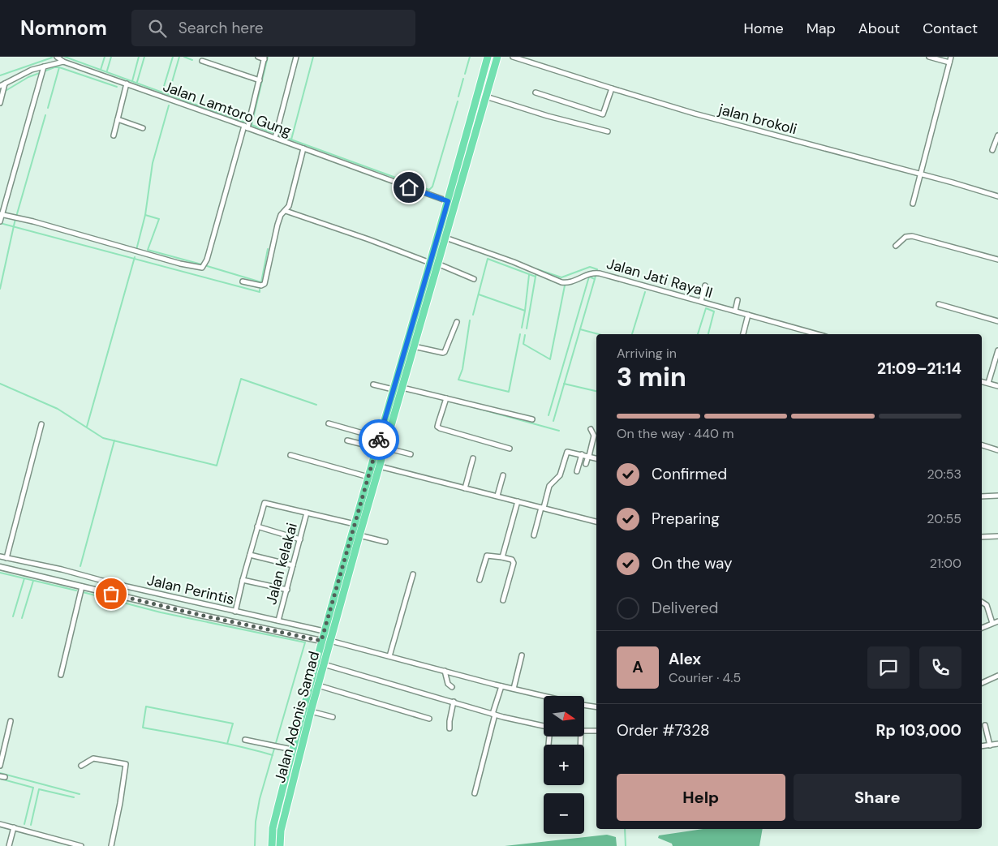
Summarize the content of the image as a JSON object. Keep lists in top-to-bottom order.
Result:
{
  "streets": {
    "highway": ["Jalan Adonis Samad"],
    "street": [
      "Jalan Lamtoro Gung",
      "jalan brokoli",
      "Jalan Jati Raya II",
      "Jalan kelakai",
      "Jalan Perintis"
    ]
  },
  "crossings": [
    ["Jalan Jati Raya II", "Jalan Adonis Samad"],
    ["Jalan kelakai", "Jalan Perintis"]
  ],
  "north": "right",
  "page": {
    "header": "Nomnom",
    "search": "Search here",
    "nav": [
      "Home",
      "Map",
      "About",
      "Contact"
    ],
    "heading": ["3 min", "Arriving in", "21:09–21:14"],
    "panel": [
      "Alex",
      "Courier · 4.5",
      "Order #7328",
      "Rp 103,000"
    ],
    "bar": "On the way · 440 m",
    "list": [
      ["Confirmed", "20:53"],
      ["Preparing", "20:55"],
      ["On the way", "21:00"],
      "Delivered"
    ],
    "round": "A",
    "map_buttons": ["+", "−"],
    "buttons": ["Help", "Share"]
  }
}
